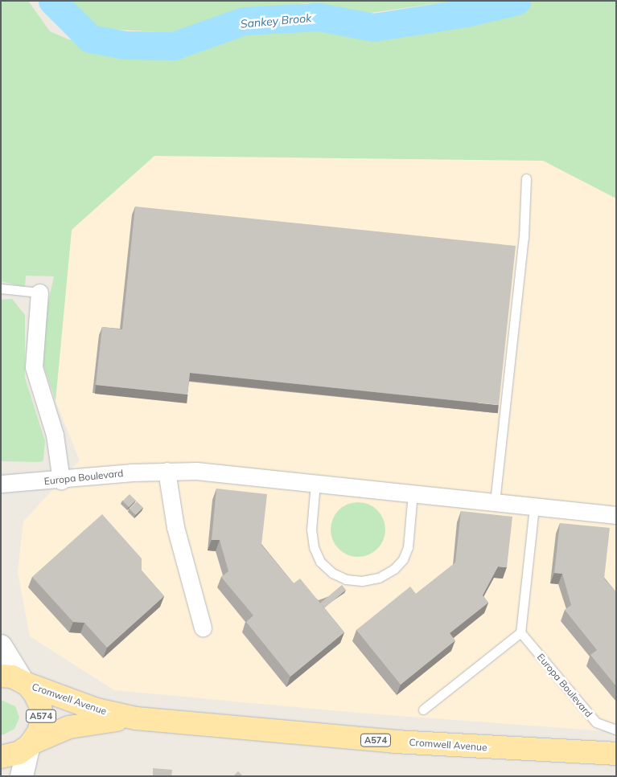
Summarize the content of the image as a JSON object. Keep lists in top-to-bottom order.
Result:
{
  "streets": {
    "main road": ["Cromwell Avenue", "A574"],
    "street": ["Europa Boulevard"]
  },
  "crossings": [
    ["Cromwell Avenue", "A574"]
  ],
  "water": ["Sankey Brook"]
}
